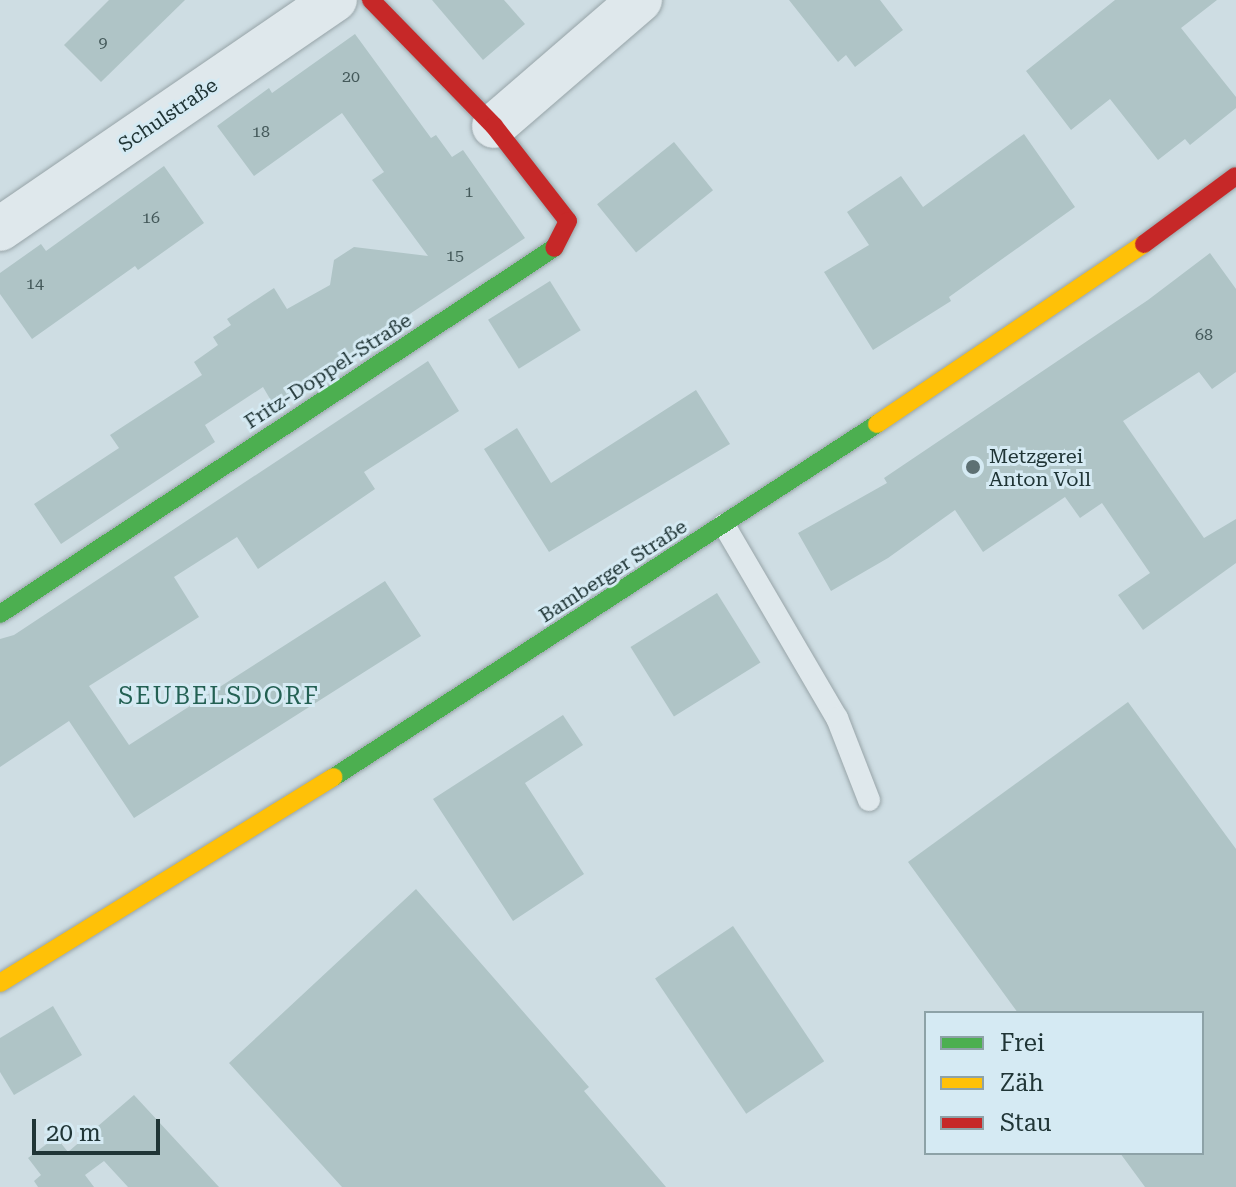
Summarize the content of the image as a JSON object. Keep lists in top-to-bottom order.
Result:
{
  "streets": {
    "street": ["Schulstraße", "Fritz-Doppel-Straße", "Bamberger Straße"]
  },
  "districts": ["SEUBELSDORF"],
  "places": ["Metzgerei Anton Voll"],
  "house_numbers": [
    "9",
    "20",
    "18",
    "1",
    "16",
    "15",
    "14",
    "68"
  ],
  "legend": ["Frei", "Zäh", "Stau"],
  "scale_bar": "20 m"
}
